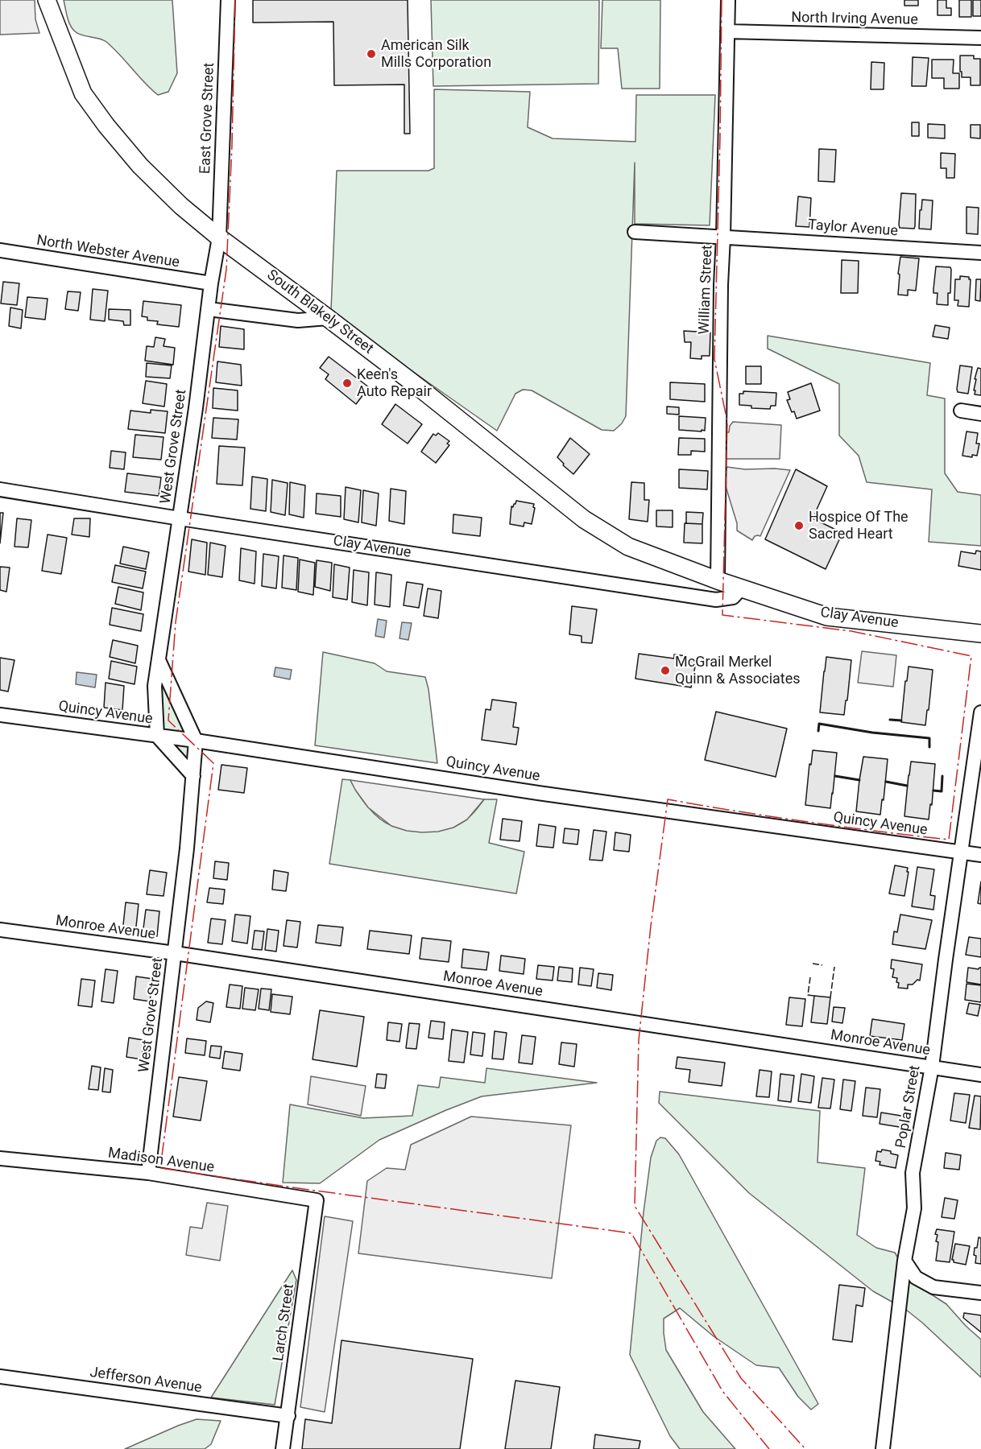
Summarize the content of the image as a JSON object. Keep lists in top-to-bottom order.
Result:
{
  "streets": {
    "main road": ["South Blakely Street", "Clay Avenue"],
    "street": [
      "North Irving Avenue",
      "East Grove Street",
      "Taylor Avenue",
      "North Webster Avenue",
      "William Street",
      "West Grove Street",
      "Quincy Avenue",
      "Monroe Avenue",
      "Poplar Street",
      "Madison Avenue",
      "Larch Street",
      "Jefferson Avenue"
    ]
  },
  "crossings": [
    ["North Irving Avenue", "William Street"],
    ["East Grove Street", "South Blakely Street"],
    ["East Grove Street", "West Grove Street"],
    ["Taylor Avenue", "William Street"],
    ["North Webster Avenue", "West Grove Street"],
    ["William Street", "South Blakely Street"],
    ["William Street", "Clay Avenue"],
    ["South Blakely Street", "West Grove Street"],
    ["South Blakely Street", "Clay Avenue"],
    ["West Grove Street", "Clay Avenue"],
    ["West Grove Street", "Quincy Avenue"],
    ["West Grove Street", "Monroe Avenue"],
    ["West Grove Street", "Madison Avenue"],
    ["Quincy Avenue", "Poplar Street"],
    ["Monroe Avenue", "Poplar Street"],
    ["Madison Avenue", "Larch Street"],
    ["Larch Street", "Jefferson Avenue"]
  ],
  "places": [
    "American Silk Mills Corporation",
    "Keen's Auto Repair",
    "Hospice Of The Sacred Heart",
    "McGrail Merkel Quinn & Associates"
  ]
}
